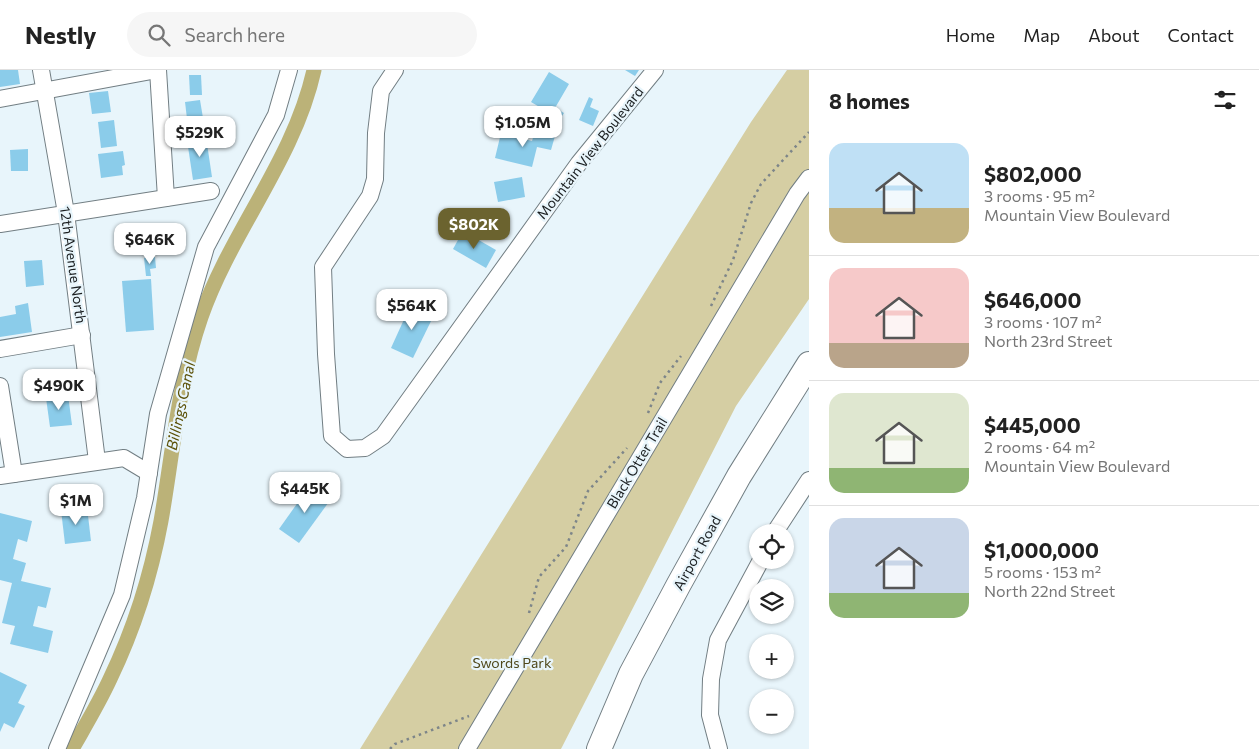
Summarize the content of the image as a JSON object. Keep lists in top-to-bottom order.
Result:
{
  "streets": {
    "highway": ["Airport Road"],
    "street": ["Mountain View Boulevard", "12th Avenue North", "Black Otter Trail"]
  },
  "water": ["Billings Canal"],
  "parks": ["Swords Park"],
  "page": {
    "header": "Nestly",
    "search": "Search here",
    "nav": [
      "Home",
      "Map",
      "About",
      "Contact"
    ],
    "heading": "8 homes",
    "price": [
      "$1.05M",
      "$529K",
      "$802K",
      "$646K",
      "$564K",
      "$490K",
      "$445K",
      "$1M"
    ],
    "list": [
      {
        "name": "$802,000",
        "note": "3 rooms · 95 m² · Mountain View Boulevard"
      },
      {
        "name": "$646,000",
        "note": "3 rooms · 107 m² · North 23rd Street"
      },
      {
        "name": "$445,000",
        "note": "2 rooms · 64 m² · Mountain View Boulevard"
      },
      {
        "name": "$1,000,000",
        "note": "5 rooms · 153 m² · North 22nd Street"
      }
    ],
    "map_buttons": ["+", "−"]
  }
}
